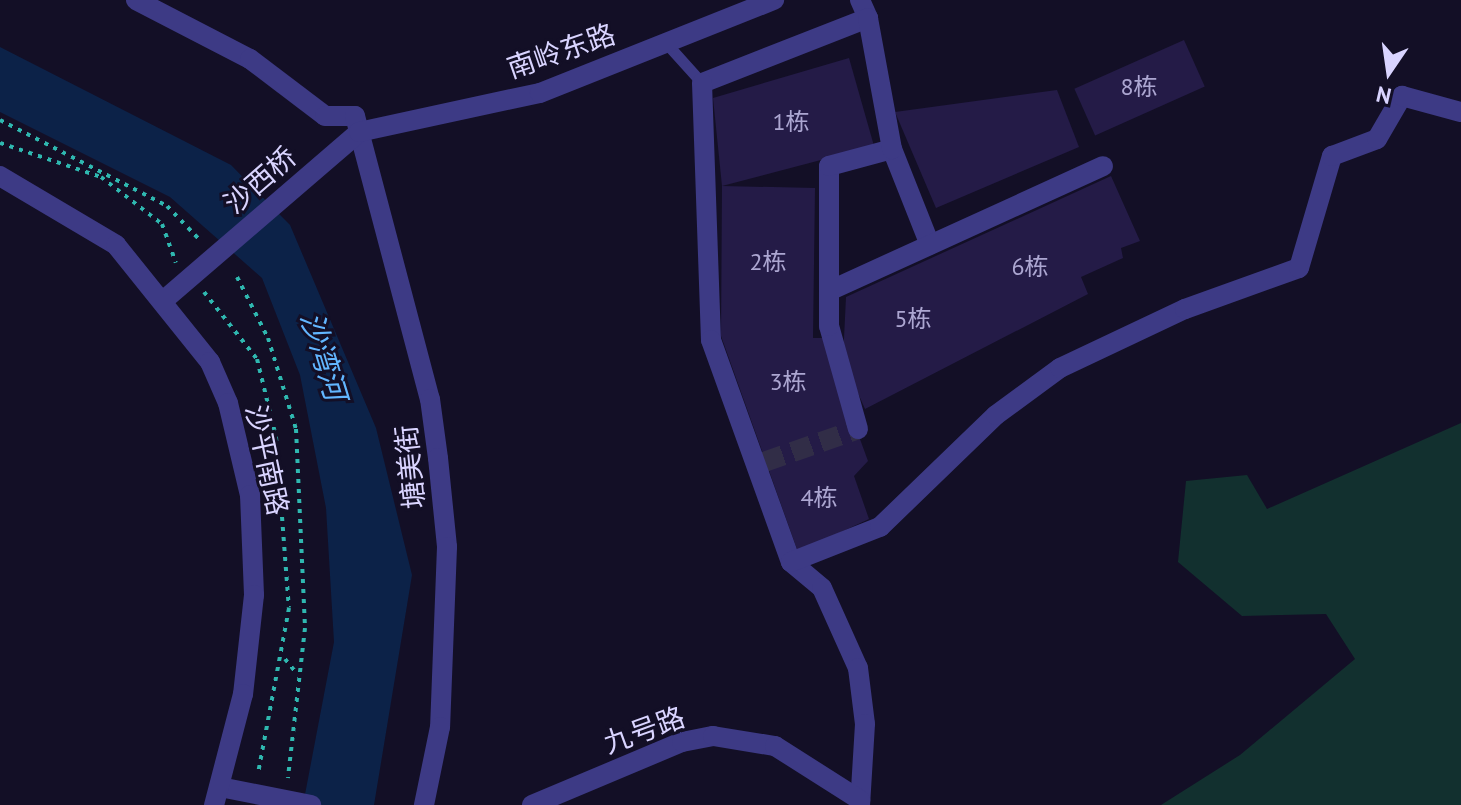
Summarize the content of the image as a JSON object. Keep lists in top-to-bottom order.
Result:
{
  "streets": {
    "street": [
      "南岭东路",
      "沙西桥",
      "沙平南路",
      "塘美街",
      "九号路"
    ]
  },
  "crossings": [
    ["南岭东路", "沙西桥"],
    ["南岭东路", "塘美街"],
    ["沙西桥", "沙平南路"],
    ["沙西桥", "塘美街"]
  ],
  "water": ["沙湾河"],
  "house_numbers": [
    "8栋",
    "1栋",
    "2栋",
    "6栋",
    "5栋",
    "3栋",
    "4栋"
  ],
  "north": "bottom"
}
